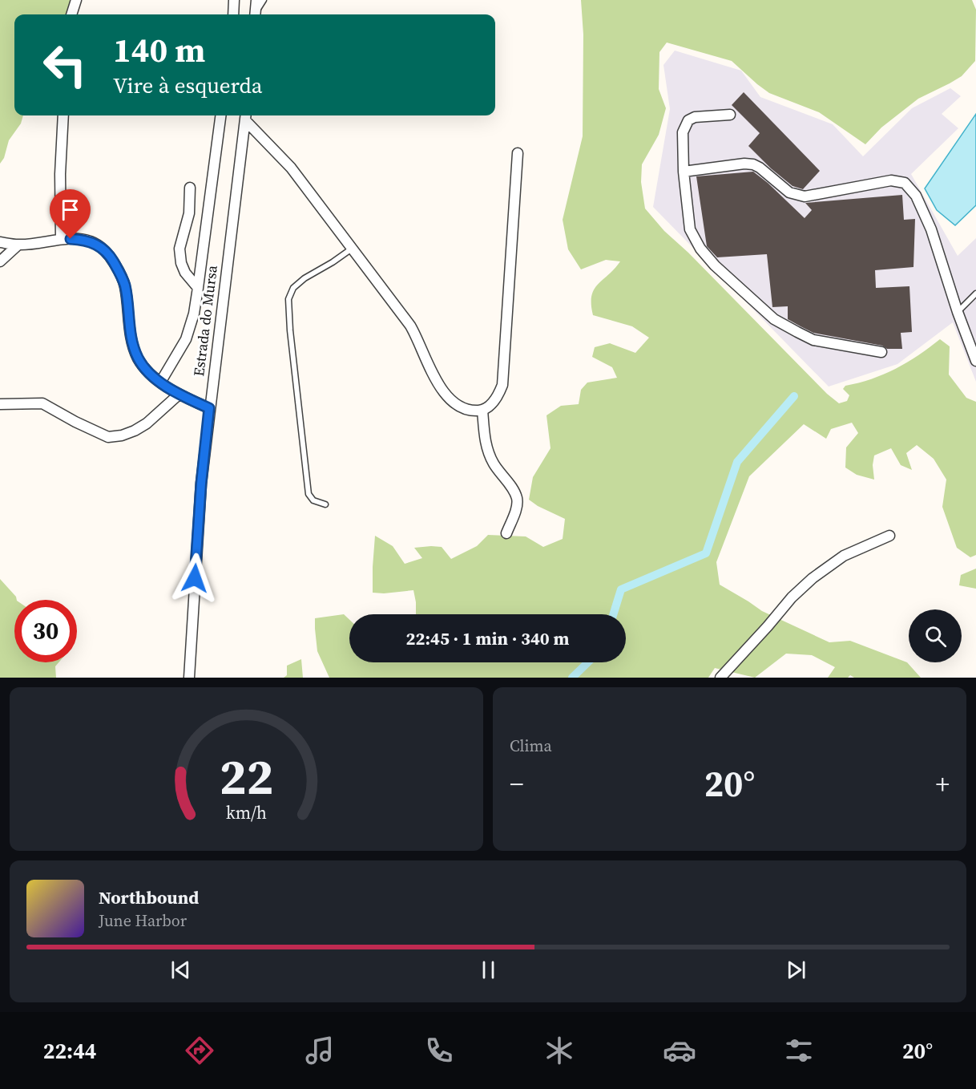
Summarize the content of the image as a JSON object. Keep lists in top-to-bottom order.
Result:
{
  "streets": {
    "street": ["Estrada do Mursa"]
  },
  "page": {
    "turn": ["140 m", "Vire à esquerda"],
    "limit": "30",
    "trip": "22:45 · 1 min · 340 m",
    "tile": "Clima",
    "heat": ["−", "20°", "+"],
    "song": ["Northbound", "June Harbor"],
    "tabs": ["22:44", "20°"],
    "gauge": ["22", "km/h"]
  }
}
